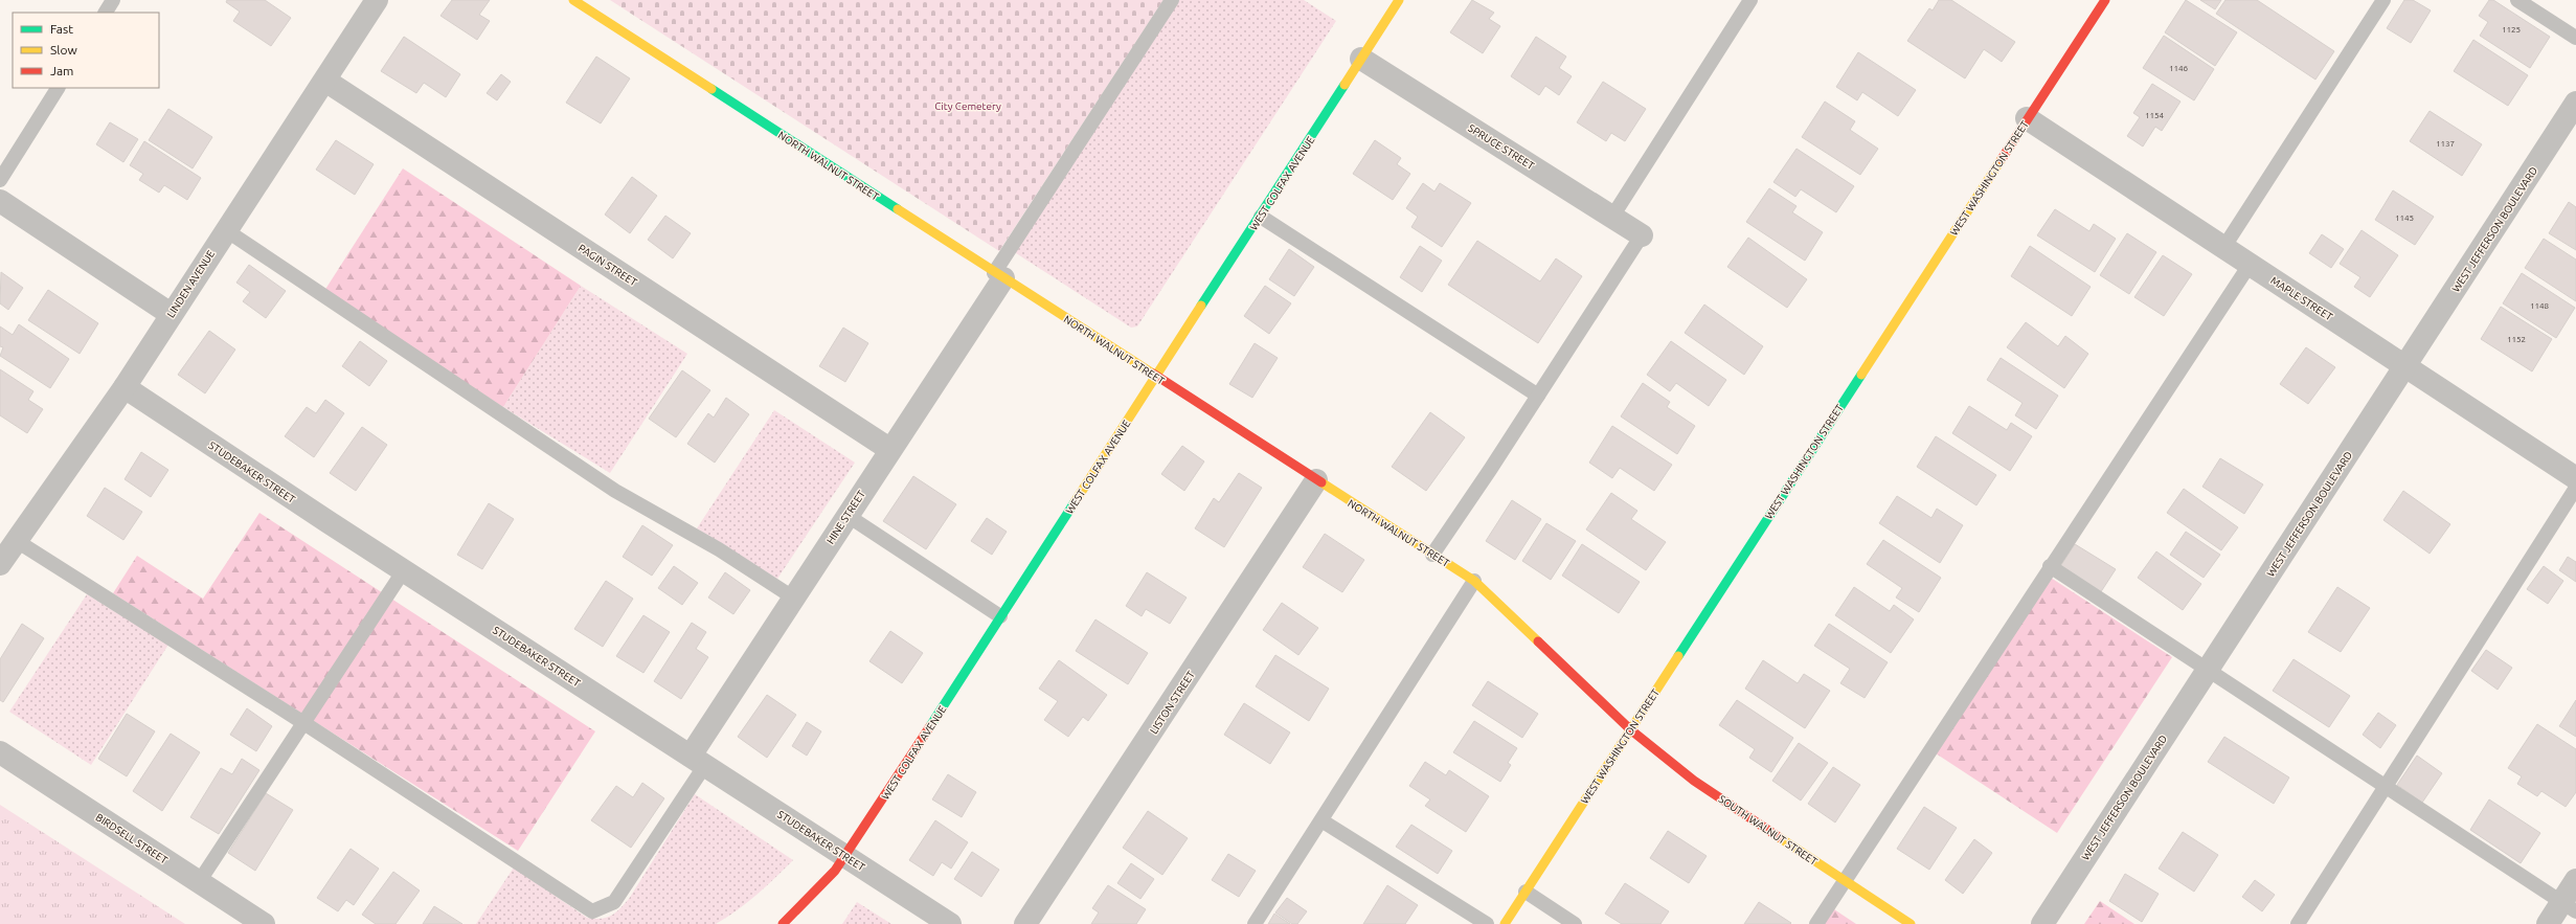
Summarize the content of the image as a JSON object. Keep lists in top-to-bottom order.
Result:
{
  "streets": {
    "street": [
      "SPRUCE STREET",
      "NORTH WALNUT STREET",
      "WEST WASHINGTON STREET",
      "WEST COLFAX AVENUE",
      "WEST JEFFERSON BOULEVARD",
      "PAGIN STREET",
      "LINDEN AVENUE",
      "MAPLE STREET",
      "STUDEBAKER STREET",
      "HINE STREET",
      "LISTON STREET",
      "SOUTH WALNUT STREET",
      "BIRDSELL STREET"
    ]
  },
  "crossings": [
    ["SPRUCE STREET", "WEST COLFAX AVENUE"],
    ["NORTH WALNUT STREET", "WEST WASHINGTON STREET"],
    ["NORTH WALNUT STREET", "WEST COLFAX AVENUE"],
    ["NORTH WALNUT STREET", "HINE STREET"],
    ["NORTH WALNUT STREET", "LISTON STREET"],
    ["NORTH WALNUT STREET", "SOUTH WALNUT STREET"],
    ["WEST WASHINGTON STREET", "MAPLE STREET"],
    ["WEST WASHINGTON STREET", "SOUTH WALNUT STREET"],
    ["WEST COLFAX AVENUE", "STUDEBAKER STREET"],
    ["WEST JEFFERSON BOULEVARD", "MAPLE STREET"],
    ["PAGIN STREET", "LINDEN AVENUE"],
    ["PAGIN STREET", "HINE STREET"],
    ["LINDEN AVENUE", "STUDEBAKER STREET"],
    ["STUDEBAKER STREET", "HINE STREET"]
  ],
  "parks": ["City Cemetery"],
  "house_numbers": [
    "1125",
    "1146",
    "1154",
    "1137",
    "1145",
    "1148",
    "1152"
  ],
  "legend": ["Fast", "Slow", "Jam"]
}
